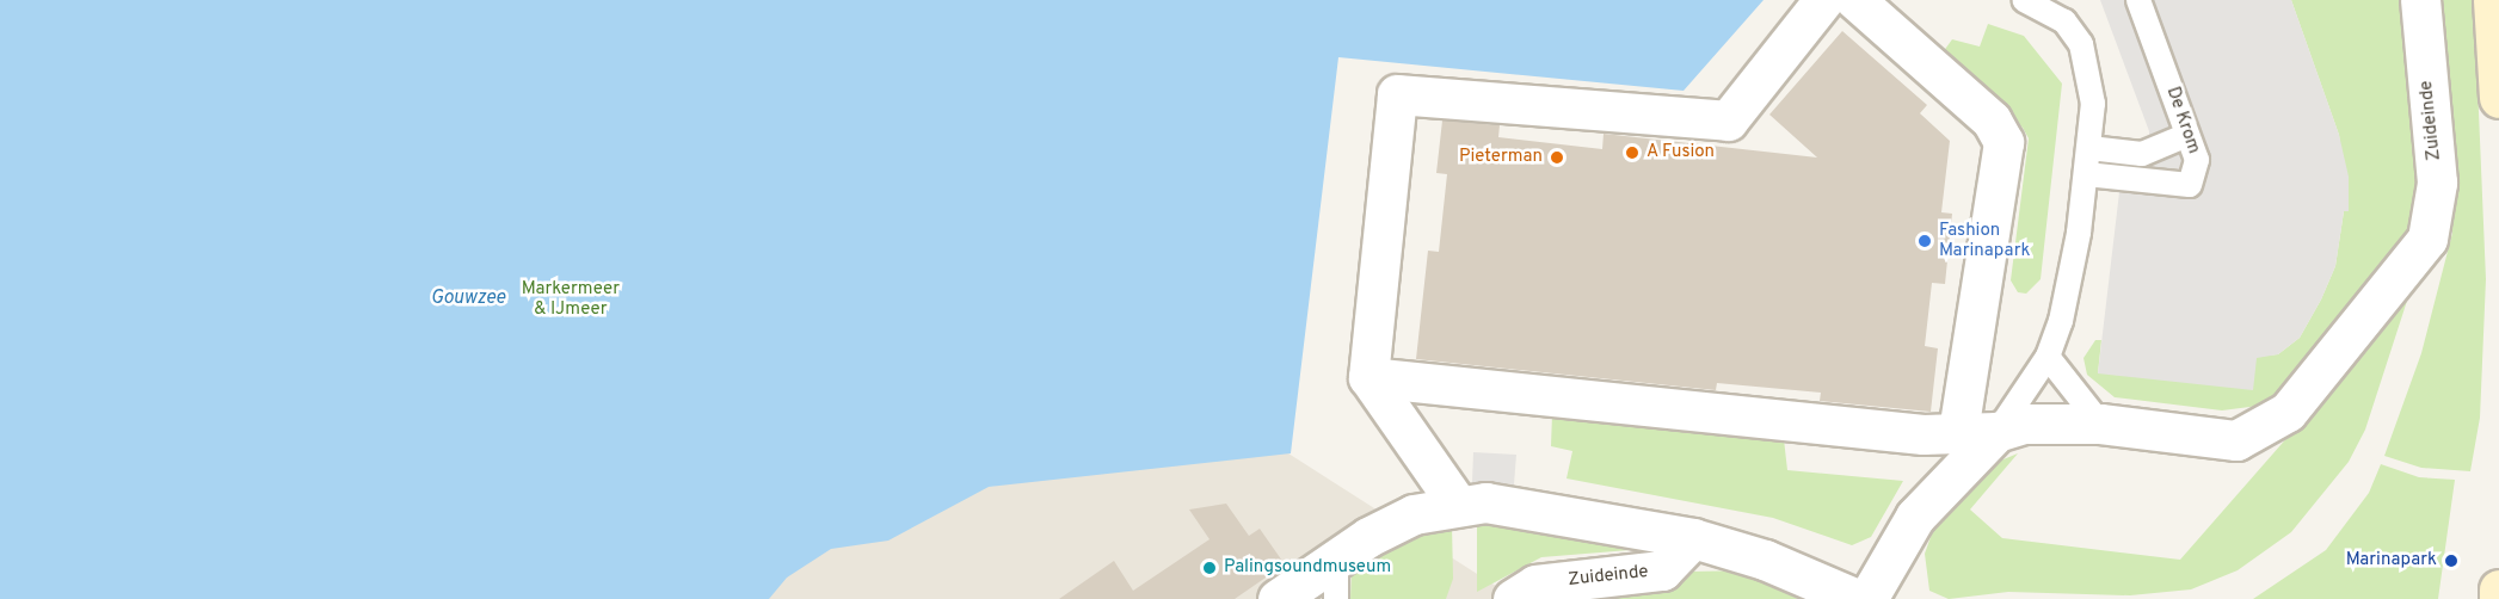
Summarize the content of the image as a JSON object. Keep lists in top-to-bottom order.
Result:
{
  "streets": {
    "street": ["Zuideinde"],
    "lane": ["De Krom"]
  },
  "water": ["Gouwzee"],
  "parks": ["Markermeer & IJmeer"],
  "places": [
    "A Fusion",
    "Pieterman",
    "Fashion Marinapark",
    "Marinapark",
    "Palingsoundmuseum"
  ]
}
